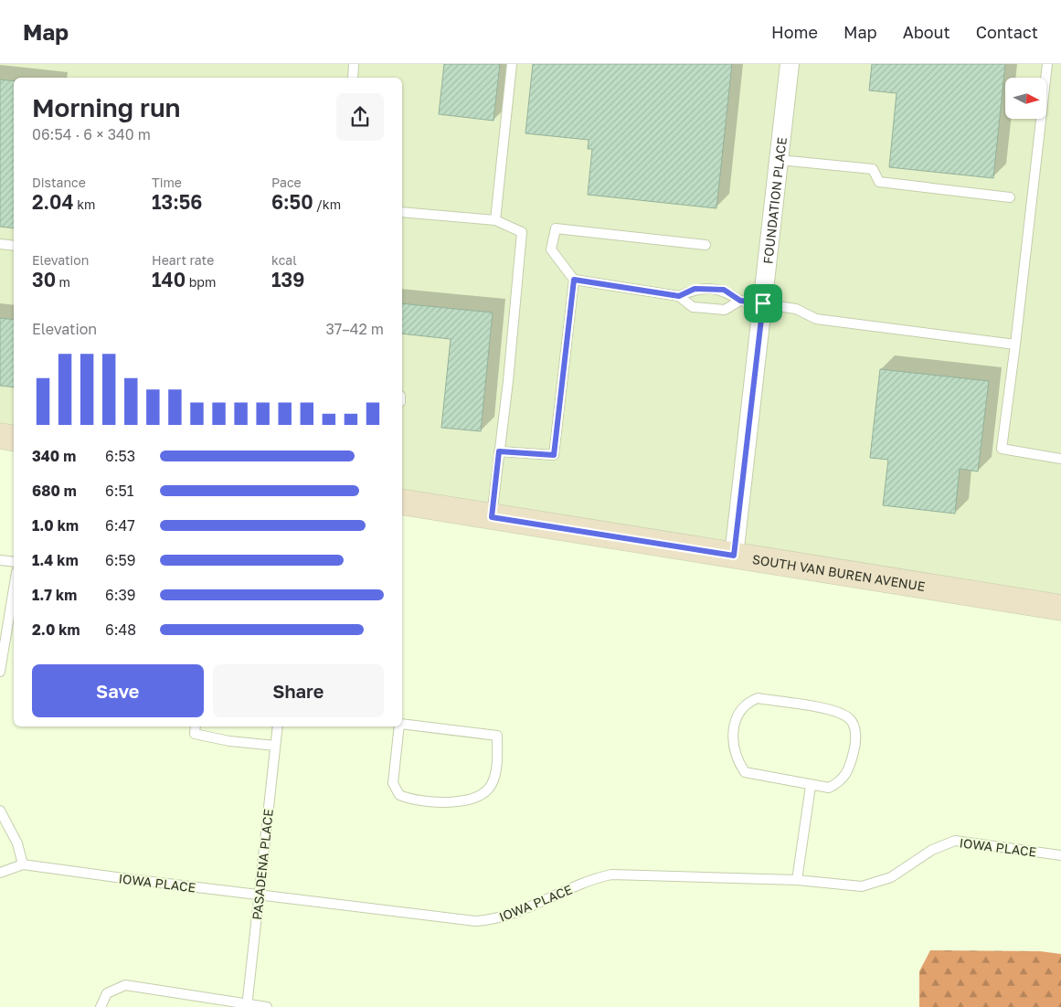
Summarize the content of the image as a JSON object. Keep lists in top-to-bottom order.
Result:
{
  "streets": {
    "main road": ["SOUTH VAN BUREN AVENUE"],
    "street": ["FOUNDATION PLACE"],
    "lane": ["IOWA PLACE", "PASADENA PLACE"]
  },
  "crossings": [
    ["FOUNDATION PLACE", "SOUTH VAN BUREN AVENUE"],
    ["IOWA PLACE", "PASADENA PLACE"]
  ],
  "north": "right",
  "page": {
    "header": "Map",
    "nav": [
      "Home",
      "Map",
      "About",
      "Contact"
    ],
    "heading": ["Morning run", "06:54 · 6 × 340 m"],
    "stats": [
      ["Distance", "2.04 km"],
      ["Time", "13:56"],
      ["Pace", "6:50 /km"],
      ["Elevation", "30 m"],
      ["Heart rate", "140 bpm"],
      ["kcal", "139"]
    ],
    "chart": ["Elevation", "37–42 m"],
    "list": [
      {
        "name": "340 m",
        "note": "6:53"
      },
      {
        "name": "680 m",
        "note": "6:51"
      },
      {
        "name": "1.0 km",
        "note": "6:47"
      },
      {
        "name": "1.4 km",
        "note": "6:59"
      },
      {
        "name": "1.7 km",
        "note": "6:39"
      },
      {
        "name": "2.0 km",
        "note": "6:48"
      }
    ],
    "buttons": ["Save", "Share"]
  }
}
